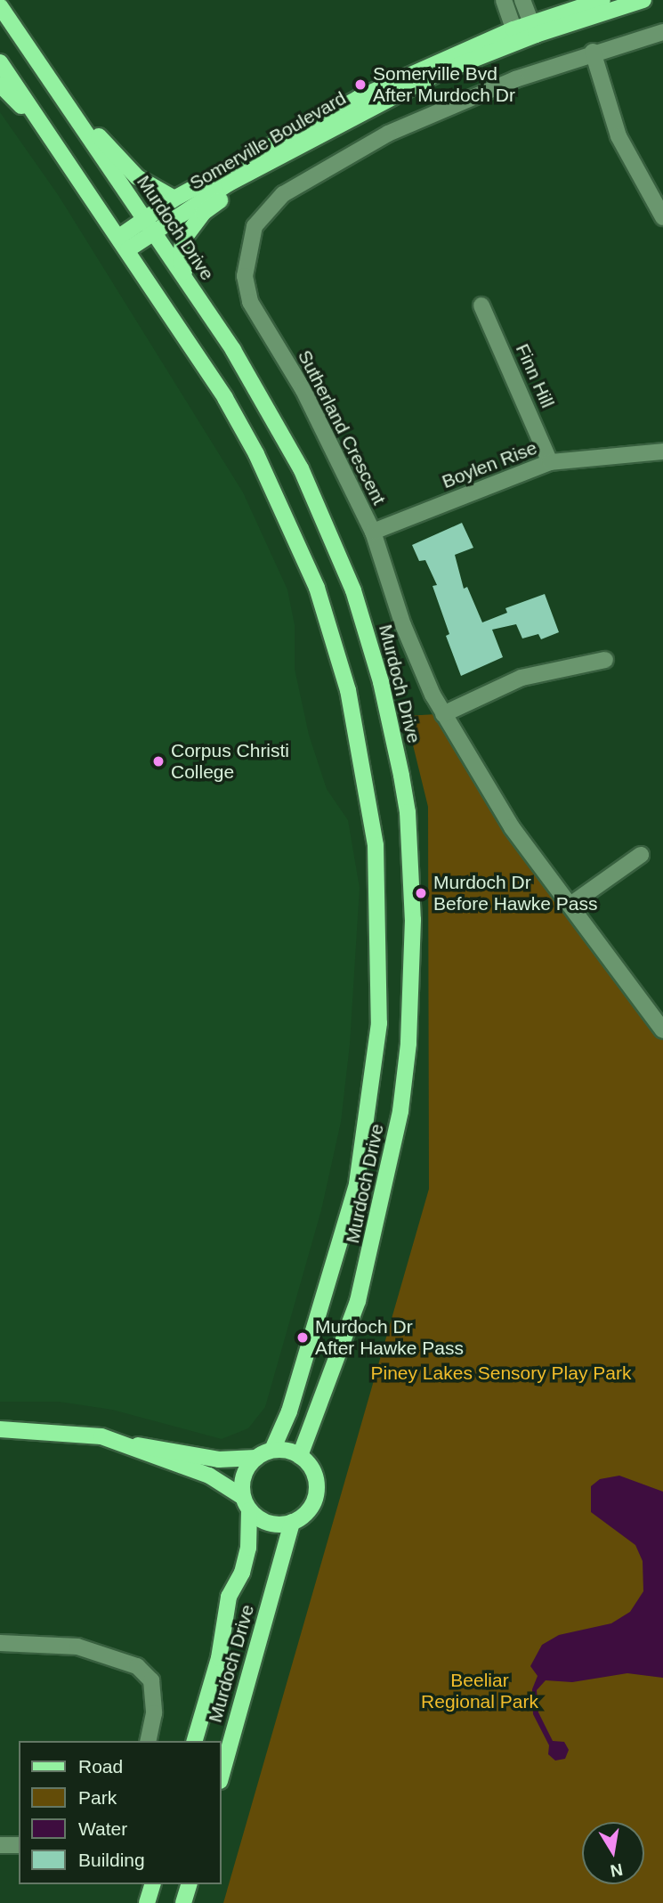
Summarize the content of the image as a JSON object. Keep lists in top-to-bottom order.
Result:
{
  "streets": {
    "main road": ["Somerville Boulevard", "Murdoch Drive"],
    "street": ["Finn Hill", "Sutherland Crescent", "Boylen Rise"]
  },
  "crossings": [
    ["Somerville Boulevard", "Murdoch Drive"],
    ["Finn Hill", "Boylen Rise"],
    ["Sutherland Crescent", "Boylen Rise"]
  ],
  "parks": ["Piney Lakes Sensory Play Park", "Beeliar Regional Park"],
  "places": [
    "Somerville Bvd After Murdoch Dr",
    "Corpus Christi College",
    "Murdoch Dr Before Hawke Pass",
    "Murdoch Dr After Hawke Pass"
  ],
  "legend": [
    "Road",
    "Park",
    "Water",
    "Building"
  ],
  "north": "bottom"
}
